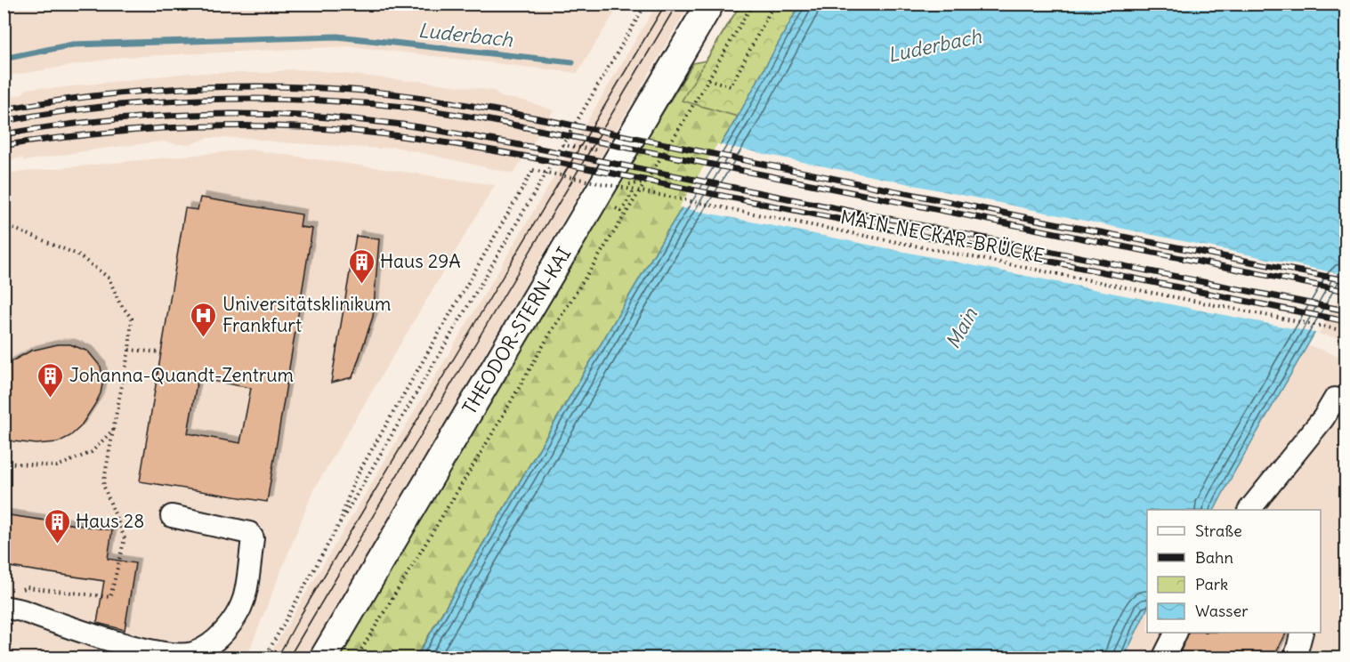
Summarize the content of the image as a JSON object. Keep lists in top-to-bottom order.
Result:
{
  "streets": {
    "main road": ["THEODOR-STERN-KAI"],
    "path": ["MAIN-NECKAR-BRÜCKE"]
  },
  "water": ["Luderbach", "Main"],
  "places": {
    "building": ["Haus 29A", "Johanna-Quandt-Zentrum", "Haus 28"],
    "hospital": ["Universitätsklinikum Frankfurt"]
  },
  "legend": [
    "Straße",
    "Bahn",
    "Park",
    "Wasser"
  ]
}
